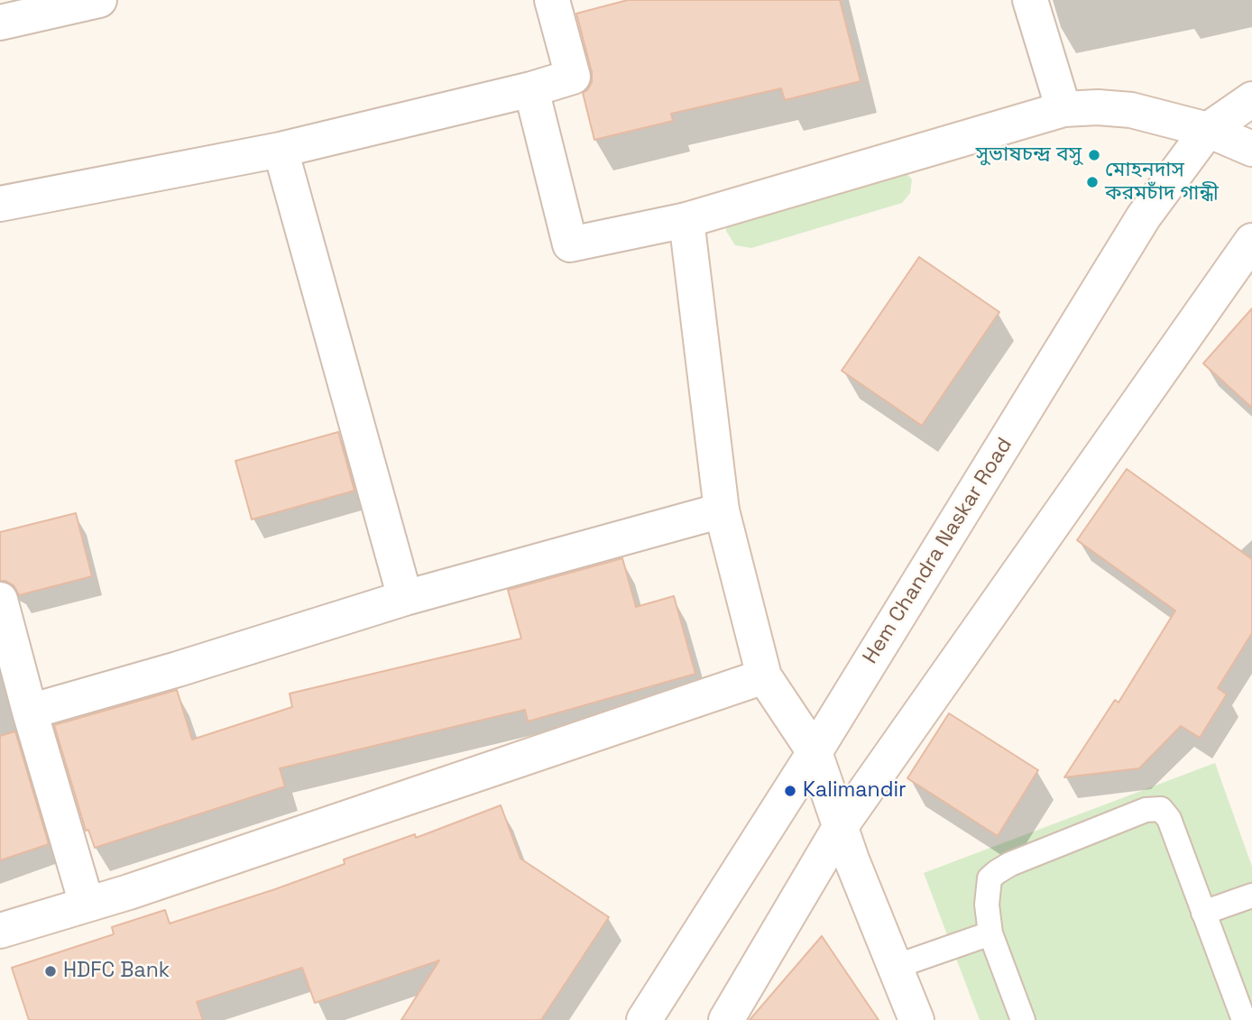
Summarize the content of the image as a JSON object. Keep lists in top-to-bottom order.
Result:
{
  "streets": {
    "street": ["Hem Chandra Naskar Road"]
  },
  "places": [
    "সুভাষচন্দ্র বসু",
    "মোহনদাস করমচাঁদ গান্ধী",
    "Kalimandir",
    "HDFC Bank"
  ]
}
